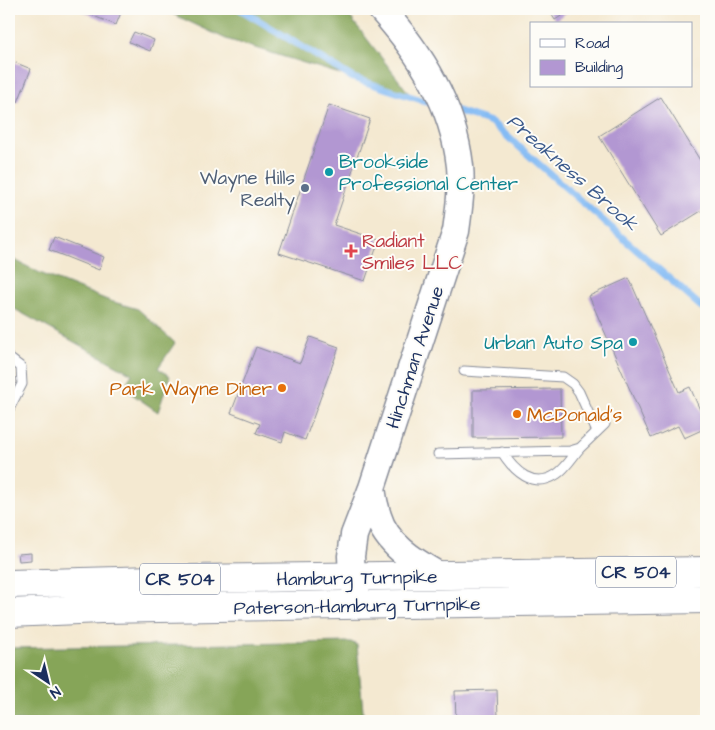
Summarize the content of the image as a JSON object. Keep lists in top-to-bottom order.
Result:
{
  "streets": {
    "main road": ["CR 504", "Hamburg Turnpike", "Paterson-Hamburg Turnpike"],
    "street": ["Hinchman Avenue"]
  },
  "crossings": [
    ["Hinchman Avenue", "Hamburg Turnpike"],
    ["Hinchman Avenue", "Paterson-Hamburg Turnpike"]
  ],
  "water": ["Preakness Brook"],
  "places": {
    "other": [
      "Brookside Professional Center",
      "Wayne Hills Realty",
      "Urban Auto Spa",
      "Park Wayne Diner",
      "McDonald's"
    ],
    "health": ["Radiant Smiles LLC"]
  },
  "legend": ["Road", "Building"],
  "north": "bottom right"
}
